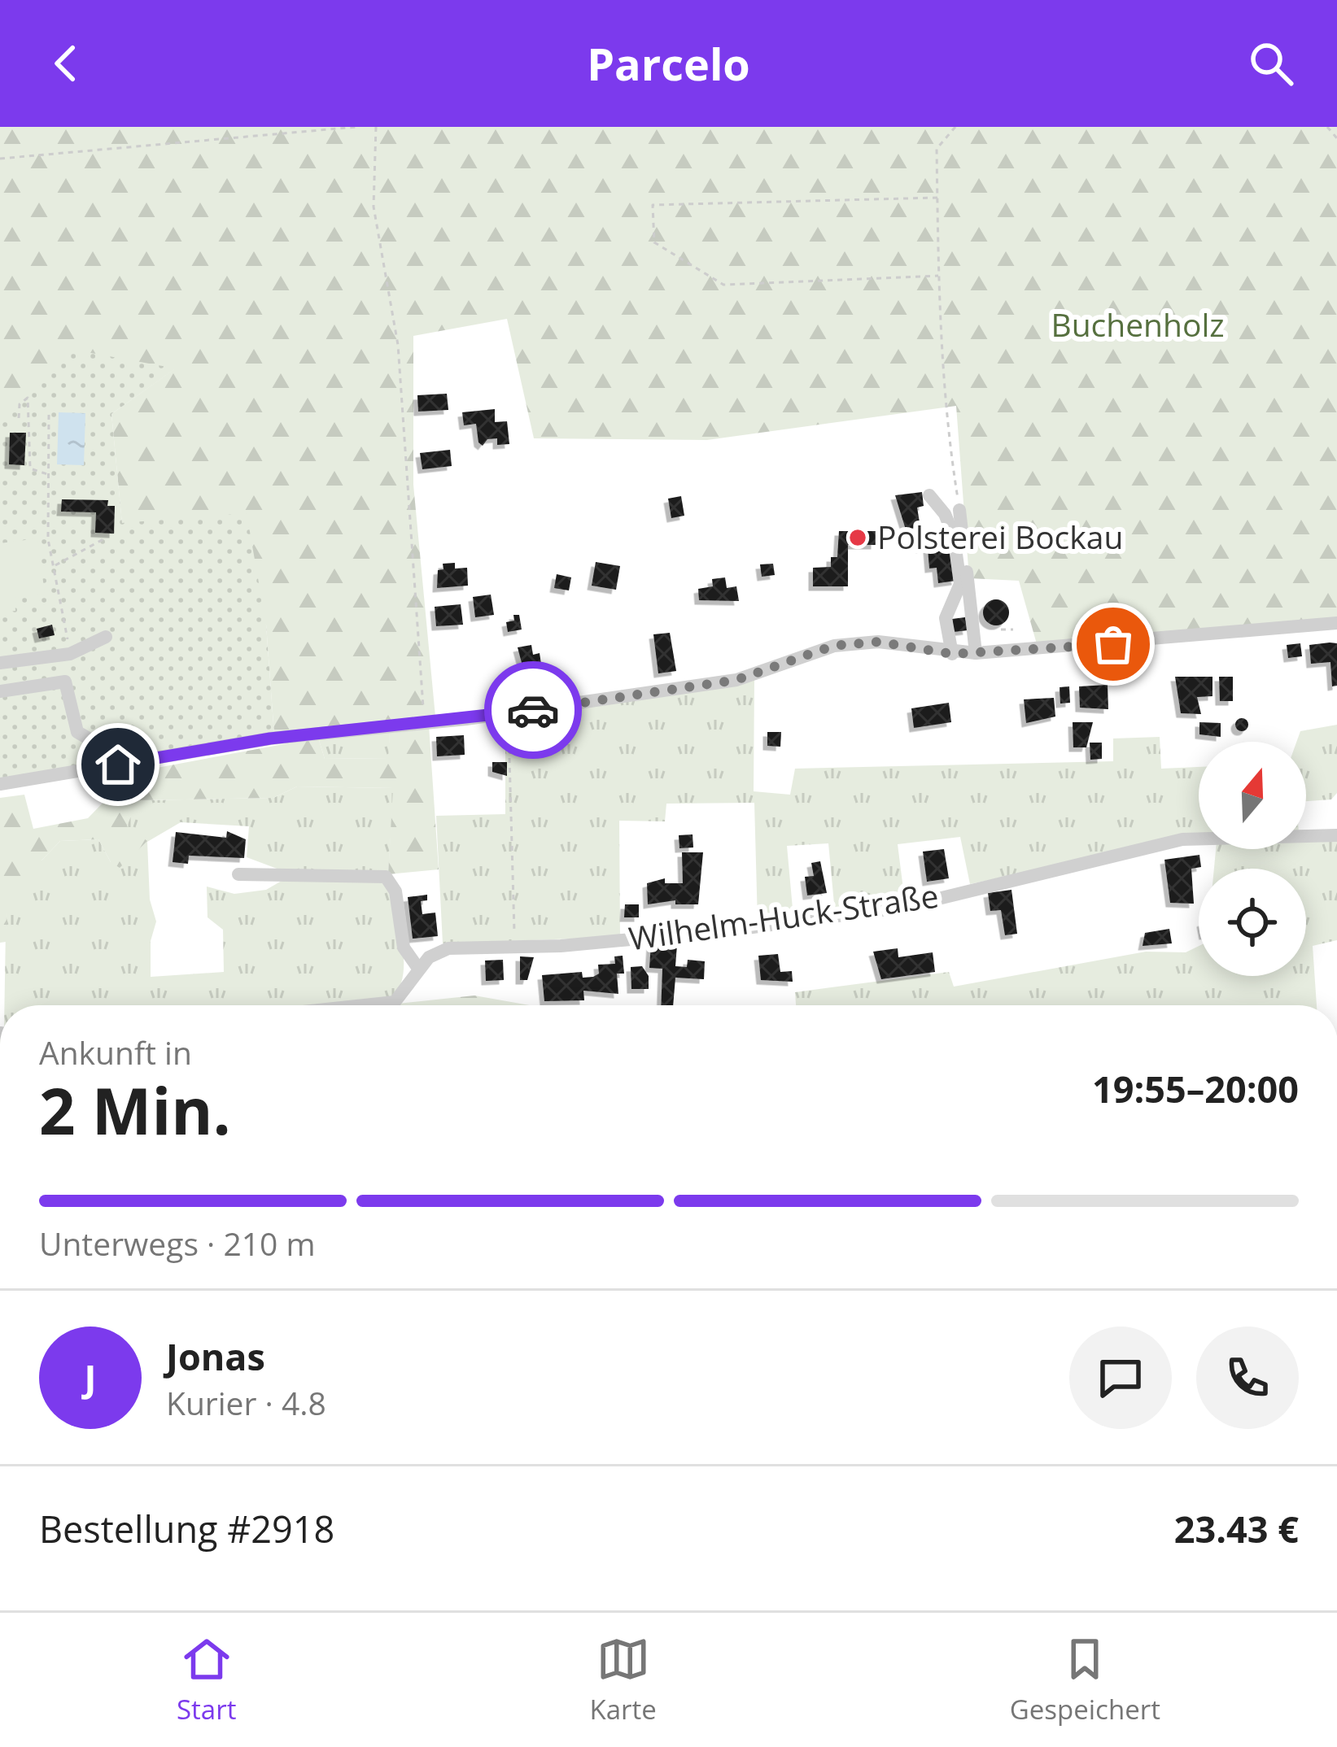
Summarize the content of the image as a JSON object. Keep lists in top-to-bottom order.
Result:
{
  "streets": {
    "street": ["Wilhelm-Huck-Straße"]
  },
  "parks": ["Buchenholz"],
  "places": ["Polsterei Bockau"],
  "north": "top",
  "page": {
    "header": "Parcelo",
    "heading": ["2 Min.", "Ankunft in", "19:55–20:00"],
    "panel": [
      "Jonas",
      "Kurier · 4.8",
      "Bestellung #2918",
      "23.43 €"
    ],
    "bar": "Unterwegs · 210 m",
    "round": "J",
    "tabs": ["Start", "Karte", "Gespeichert"]
  }
}
